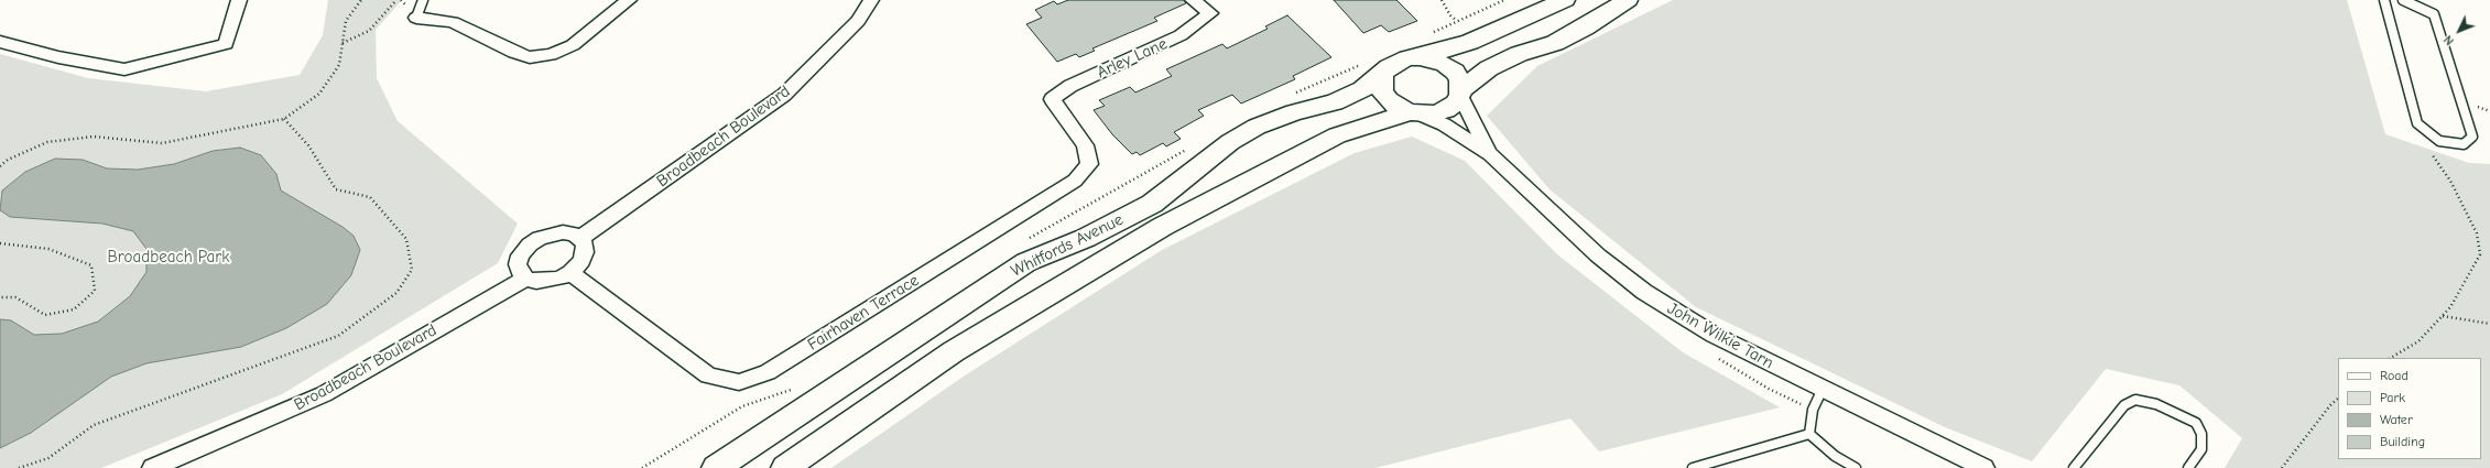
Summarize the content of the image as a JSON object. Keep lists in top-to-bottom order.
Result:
{
  "streets": {
    "main road": ["Whitfords Avenue"],
    "street": [
      "Arley Lane",
      "Broadbeach Boulevard",
      "Fairhaven Terrace",
      "John Wilkie Tarn"
    ]
  },
  "crossings": [
    ["Arley Lane", "Fairhaven Terrace"],
    ["Broadbeach Boulevard", "Fairhaven Terrace"],
    ["Whitfords Avenue", "John Wilkie Tarn"]
  ],
  "parks": ["Broadbeach Park"],
  "legend": [
    "Road",
    "Park",
    "Water",
    "Building"
  ],
  "north": "bottom left"
}
